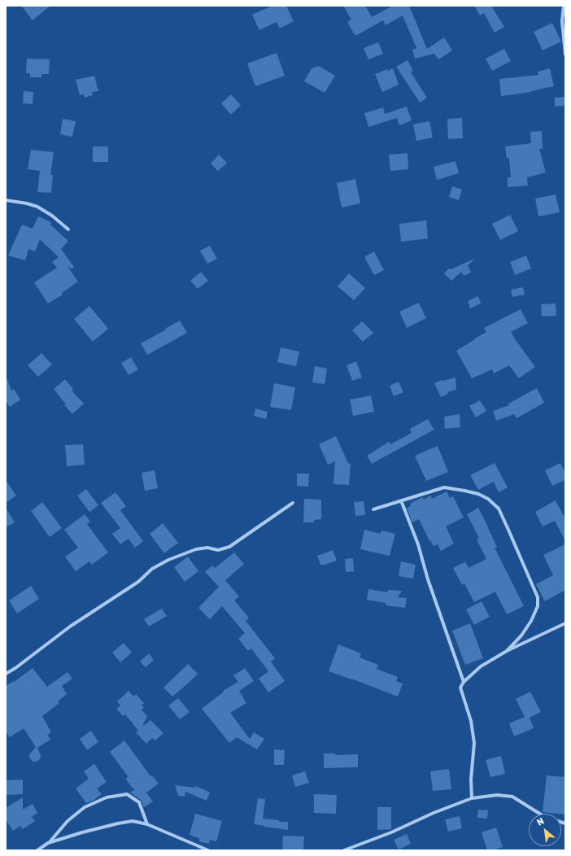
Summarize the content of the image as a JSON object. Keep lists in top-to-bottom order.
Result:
{
  "north": "top left"
}
